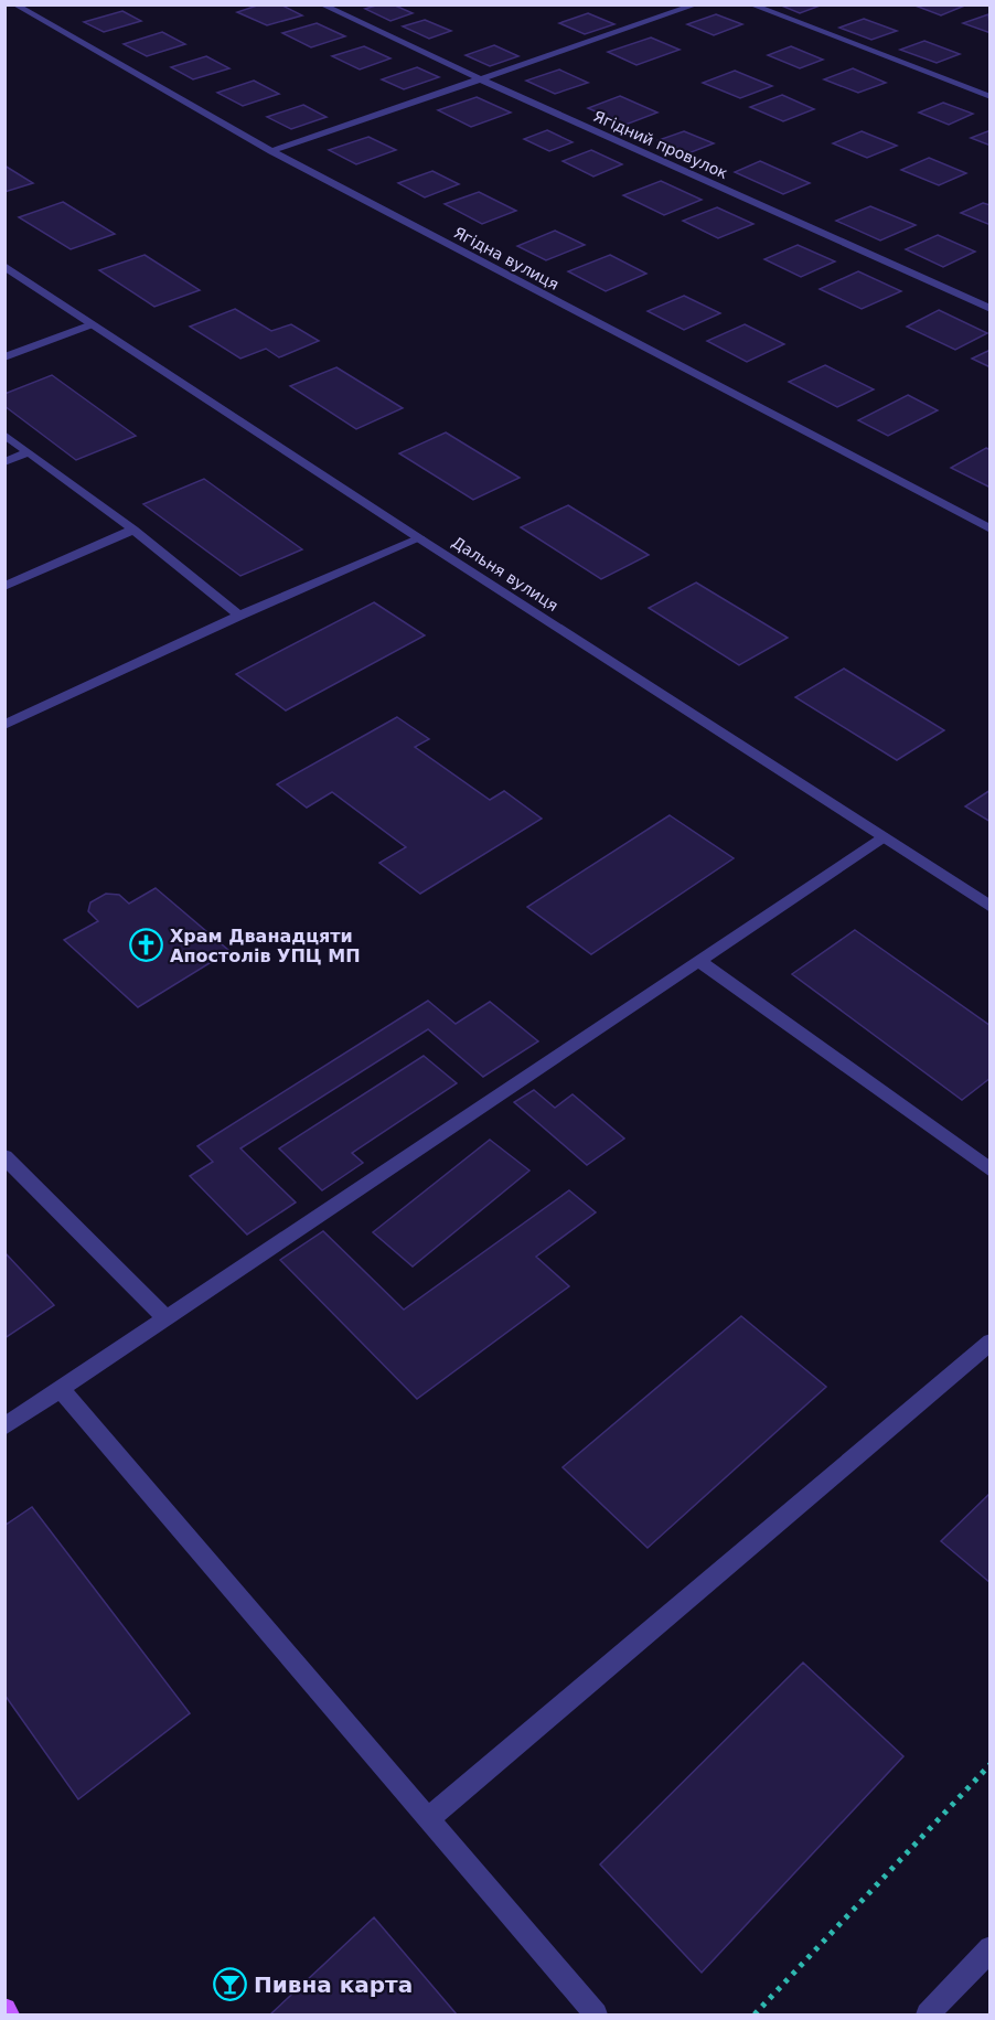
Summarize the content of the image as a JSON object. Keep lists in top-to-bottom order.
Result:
{
  "streets": {
    "street": ["Ягідний провулок", "Ягідна вулиця", "Дальня вулиця"]
  },
  "places": {
    "church": ["Храм Дванадцяти Апостолів УПЦ МП"],
    "bar": ["Пивна карта"]
  }
}
